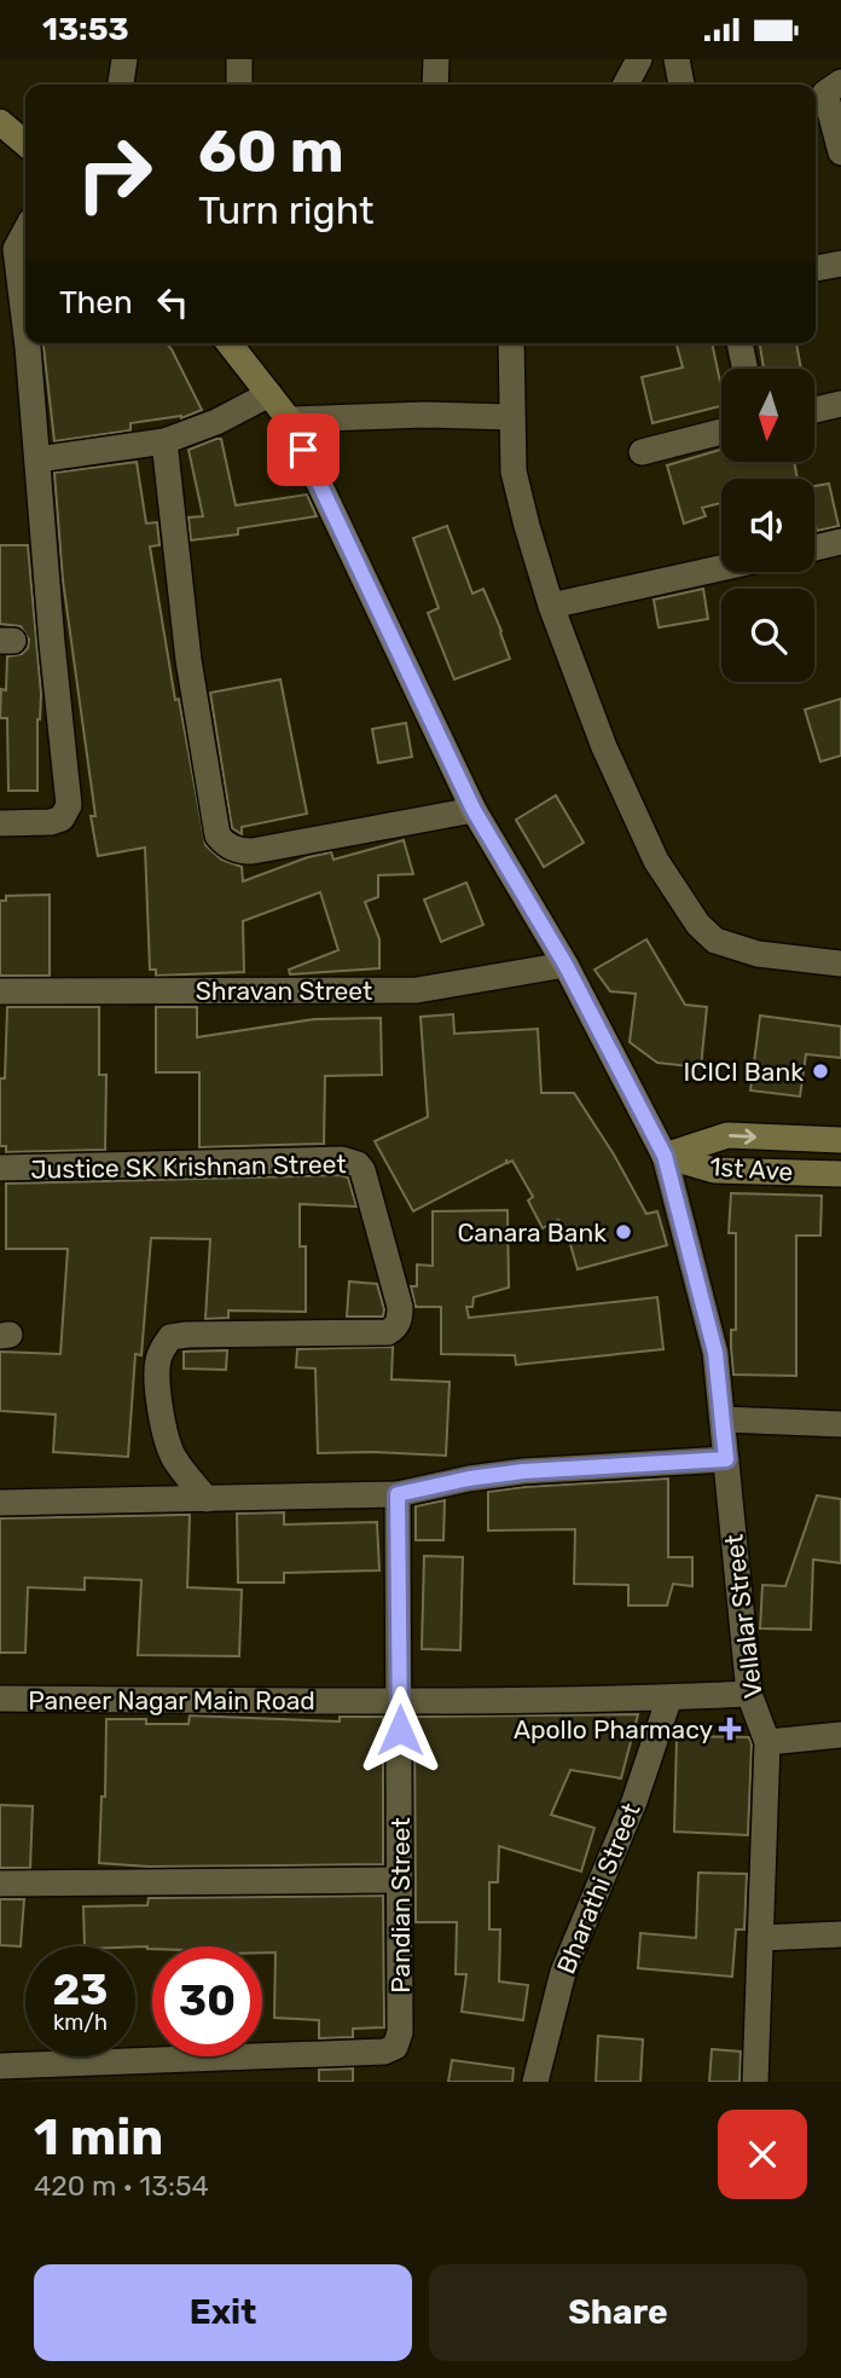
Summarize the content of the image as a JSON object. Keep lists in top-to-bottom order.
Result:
{
  "streets": {
    "main road": ["1st Ave"],
    "street": [
      "Shravan Street",
      "Justice SK Krishnan Street",
      "Vellalar Street",
      "Paneer Nagar Main Road",
      "Bharathi Street",
      "Pandian Street"
    ]
  },
  "crossings": [
    ["1st Ave", "Vellalar Street"],
    ["Vellalar Street", "Paneer Nagar Main Road"],
    ["Paneer Nagar Main Road", "Bharathi Street"],
    ["Paneer Nagar Main Road", "Pandian Street"]
  ],
  "places": {
    "other": ["ICICI Bank", "Canara Bank"],
    "health": ["Apollo Pharmacy"]
  },
  "north": "bottom",
  "page": {
    "status": "13:53",
    "turn": ["60 m", "Turn right"],
    "then": "Then",
    "speed": "23 km/h",
    "limit": "30",
    "heading": ["1 min", "420 m · 13:54"],
    "buttons": ["Exit", "Share"]
  }
}
